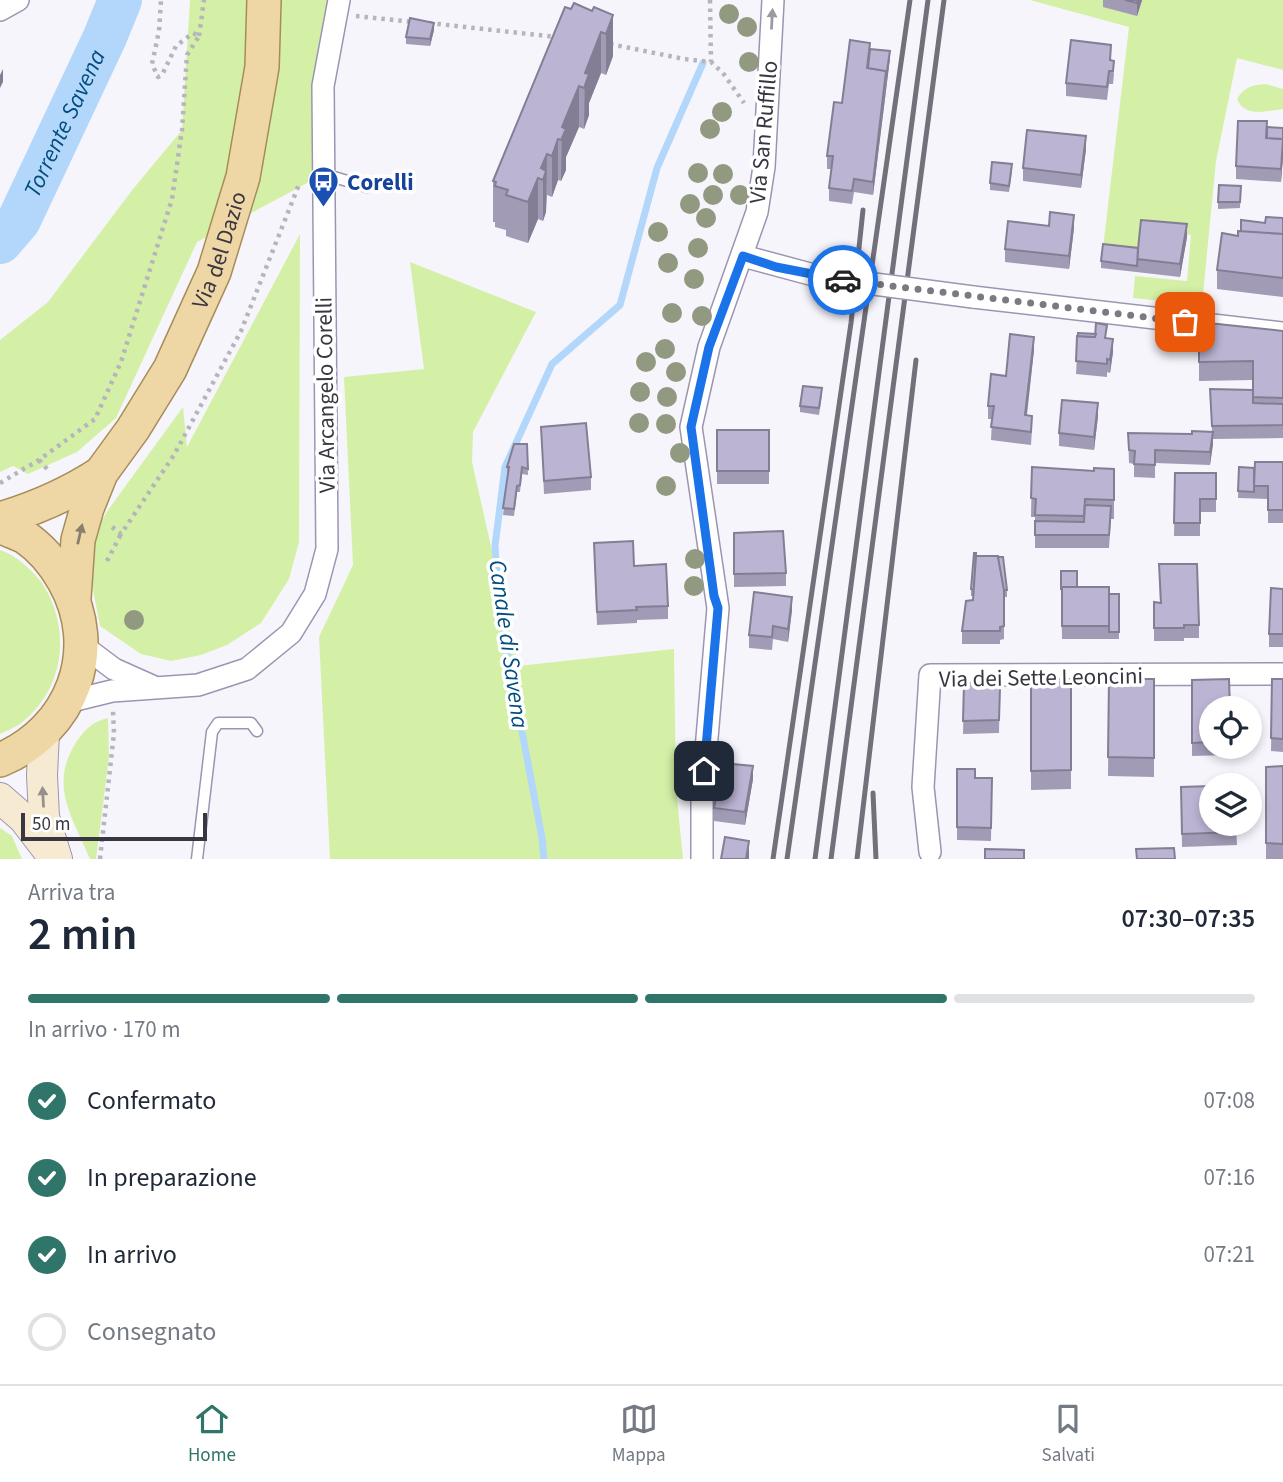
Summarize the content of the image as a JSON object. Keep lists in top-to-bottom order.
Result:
{
  "streets": {
    "main road": ["Via del Dazio"],
    "street": ["Via San Ruffillo", "Via Arcangelo Corelli", "Via dei Sette Leoncini"]
  },
  "water": ["Torrente Savena", "Canale di Savena"],
  "places": {
    "bus stop": ["Corelli"]
  },
  "scale_bar": "50 m",
  "page": {
    "scale": "50 m",
    "heading": ["2 min", "Arriva tra", "07:30–07:35"],
    "bar": "In arrivo · 170 m",
    "list": [
      ["Confermato", "07:08"],
      ["In preparazione", "07:16"],
      ["In arrivo", "07:21"],
      "Consegnato"
    ],
    "tabs": ["Home", "Mappa", "Salvati"]
  }
}
